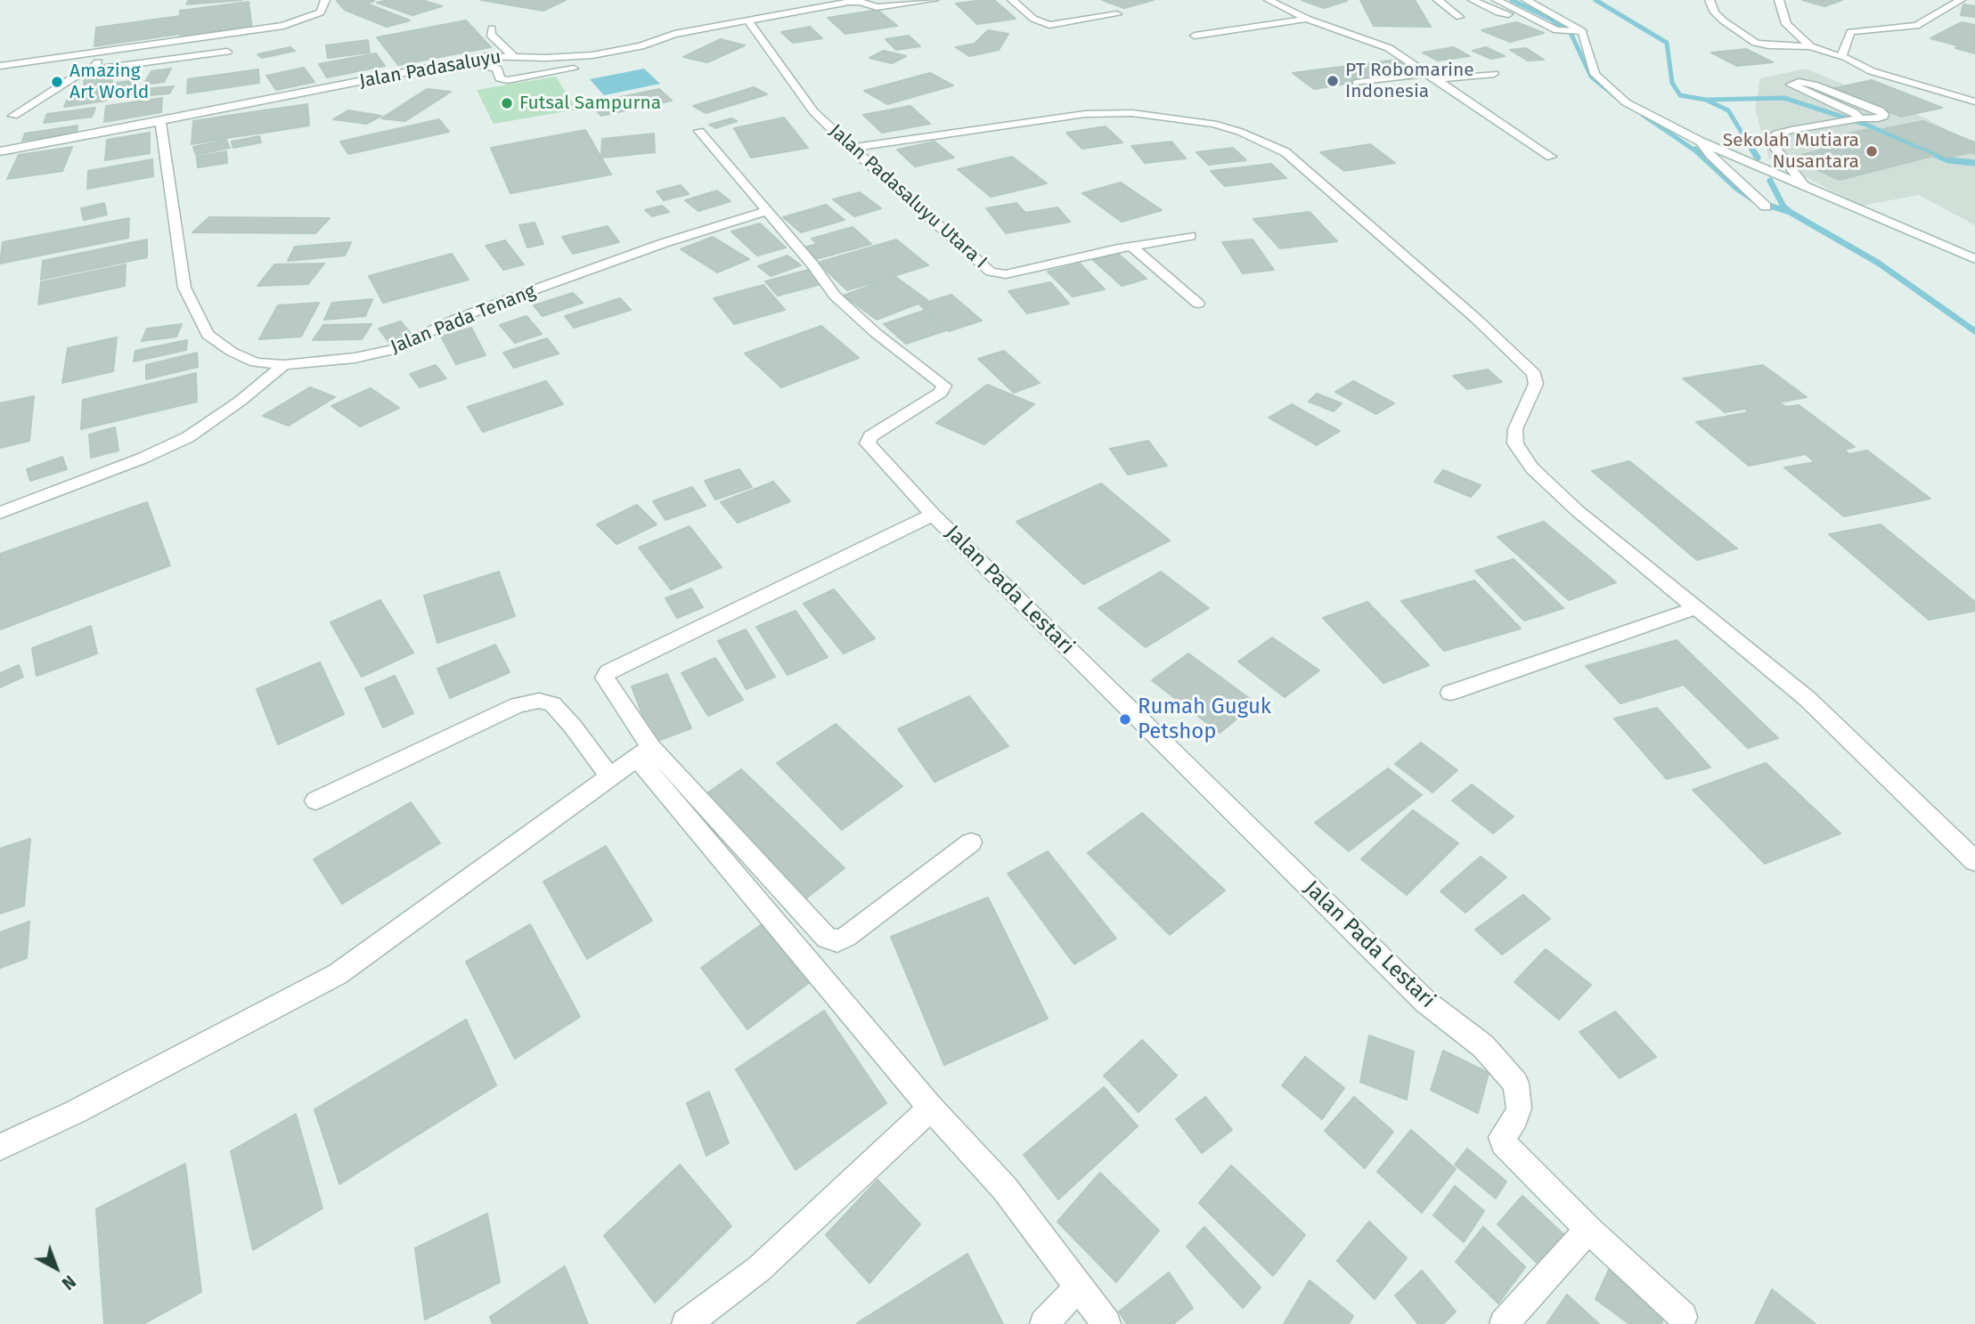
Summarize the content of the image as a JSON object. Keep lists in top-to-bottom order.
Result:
{
  "streets": {
    "street": [
      "Jalan Padasaluyu",
      "Jalan Padasaluyu Utara I",
      "Jalan Pada Tenang",
      "Jalan Pada Lestari"
    ]
  },
  "crossings": [
    ["Jalan Padasaluyu", "Jalan Padasaluyu Utara I"],
    ["Jalan Padasaluyu", "Jalan Pada Tenang"],
    ["Jalan Pada Tenang", "Jalan Pada Lestari"]
  ],
  "places": [
    "PT Robomarine Indonesia",
    "Amazing Art World",
    "Futsal Sampurna",
    "Sekolah Mutiara Nusantara",
    "Rumah Guguk Petshop"
  ],
  "north": "bottom right"
}
